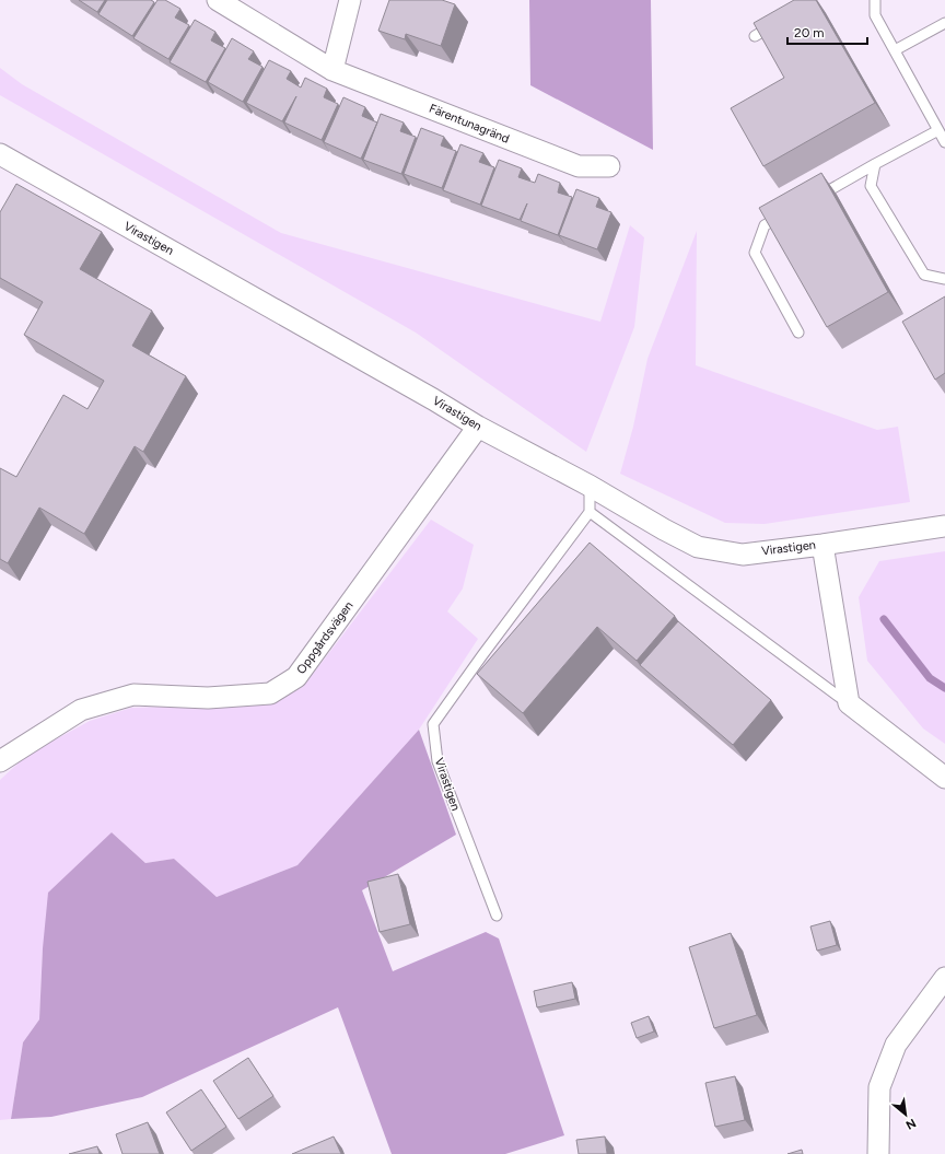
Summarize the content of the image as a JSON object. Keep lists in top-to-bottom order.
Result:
{
  "streets": {
    "street": ["Färentunagränd", "Virastigen", "Oppgårdsvägen"]
  },
  "crossings": [
    ["Virastigen", "Oppgårdsvägen"]
  ],
  "scale_bar": "20 m",
  "north": "bottom right"
}
